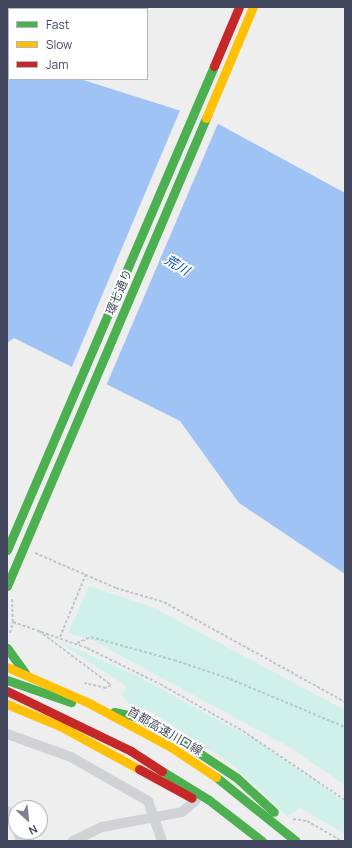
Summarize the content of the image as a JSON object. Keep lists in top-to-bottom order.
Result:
{
  "streets": {
    "main road": ["環七通り", "首都高速川口線"]
  },
  "water": ["荒川"],
  "legend": ["Fast", "Slow", "Jam"],
  "north": "bottom right"
}
